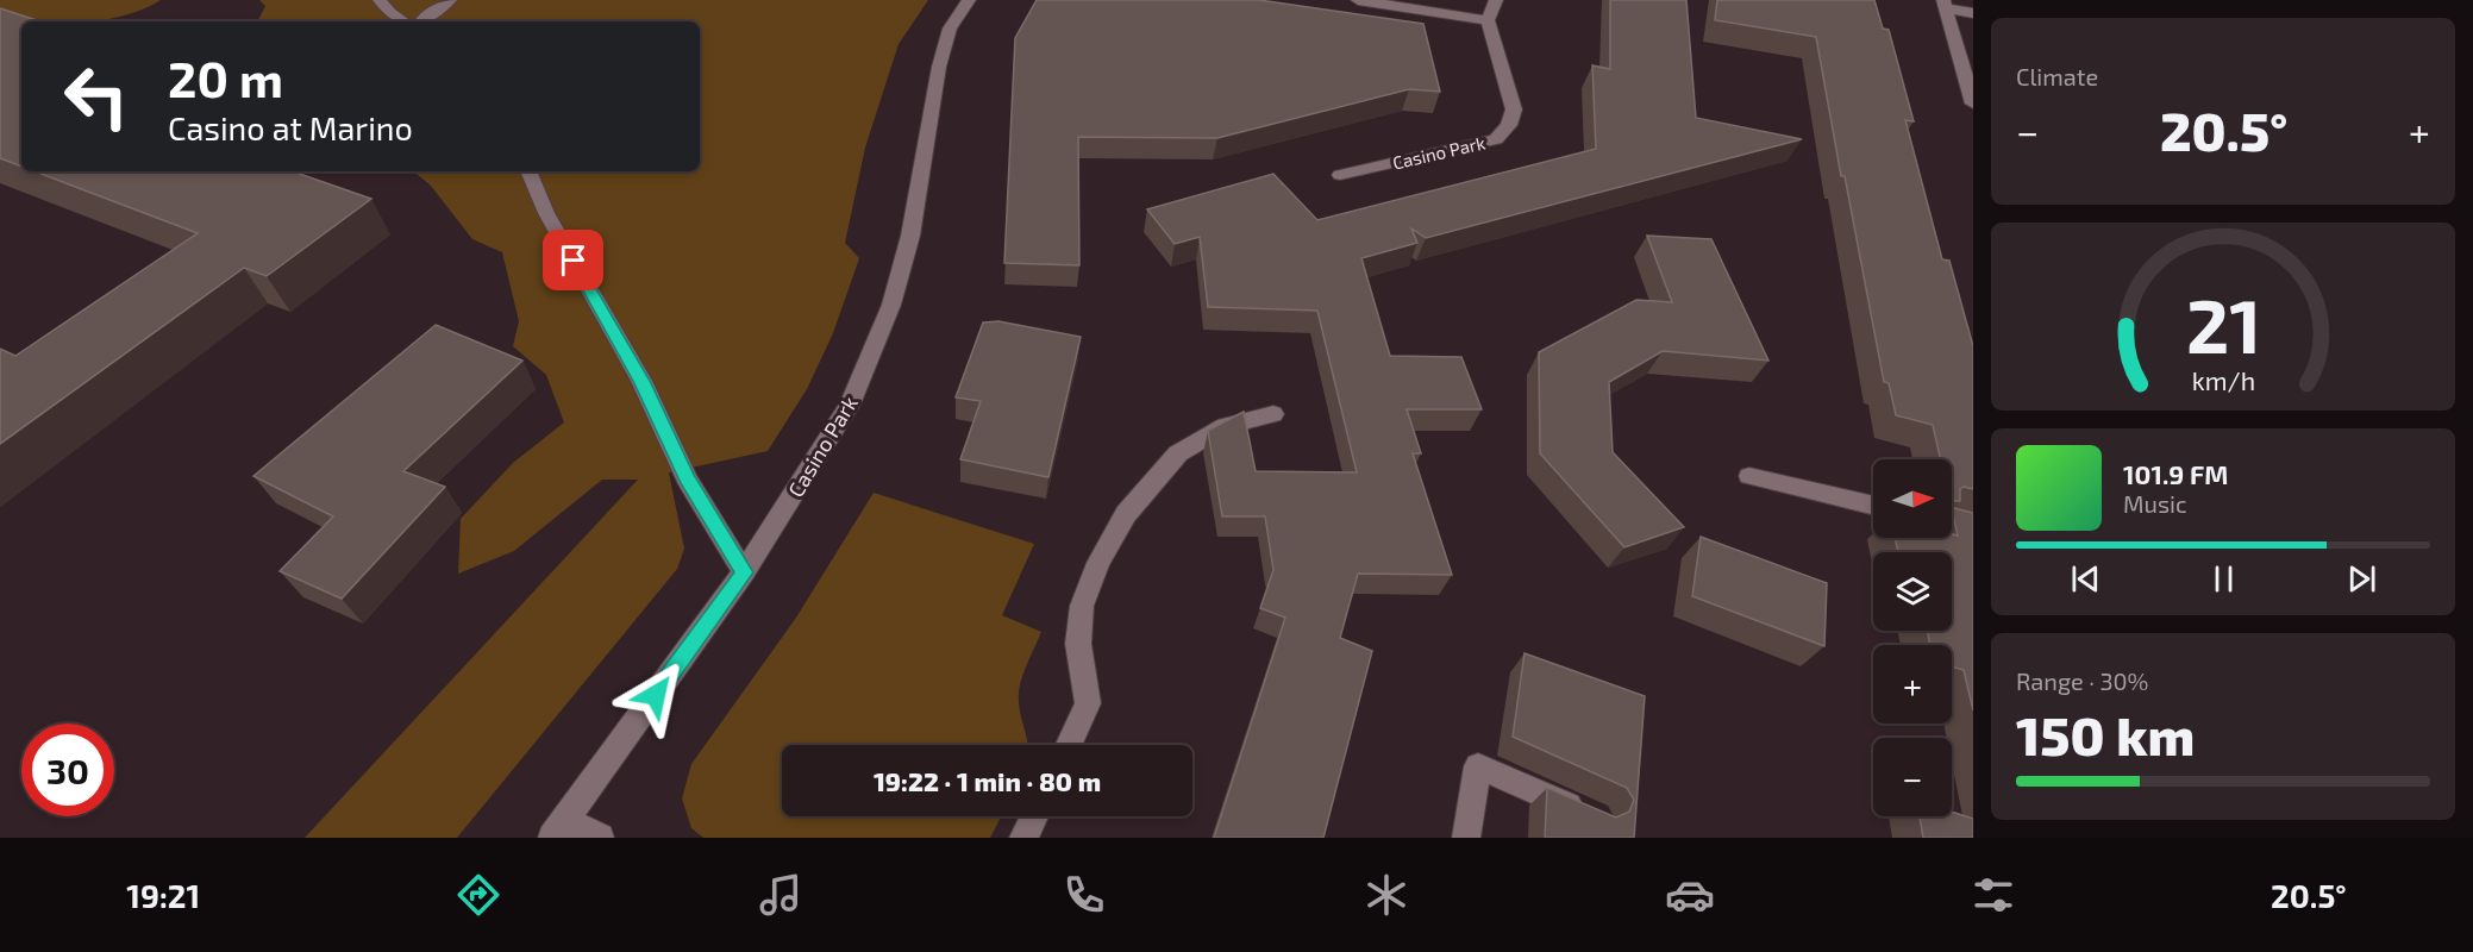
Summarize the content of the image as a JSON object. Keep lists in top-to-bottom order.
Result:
{
  "streets": {
    "street": ["Casino Park"]
  },
  "north": "right",
  "page": {
    "tile": [
      "Climate",
      ["Range · 30%", "150 km"]
    ],
    "turn": ["20 m", "Casino at Marino"],
    "heat": ["−", "20.5°", "+"],
    "song": ["101.9 FM", "Music"],
    "map_buttons": ["+", "−"],
    "limit": "30",
    "trip": "19:22 · 1 min · 80 m",
    "tabs": ["19:21", "20.5°"],
    "gauge": ["21", "km/h"]
  }
}
